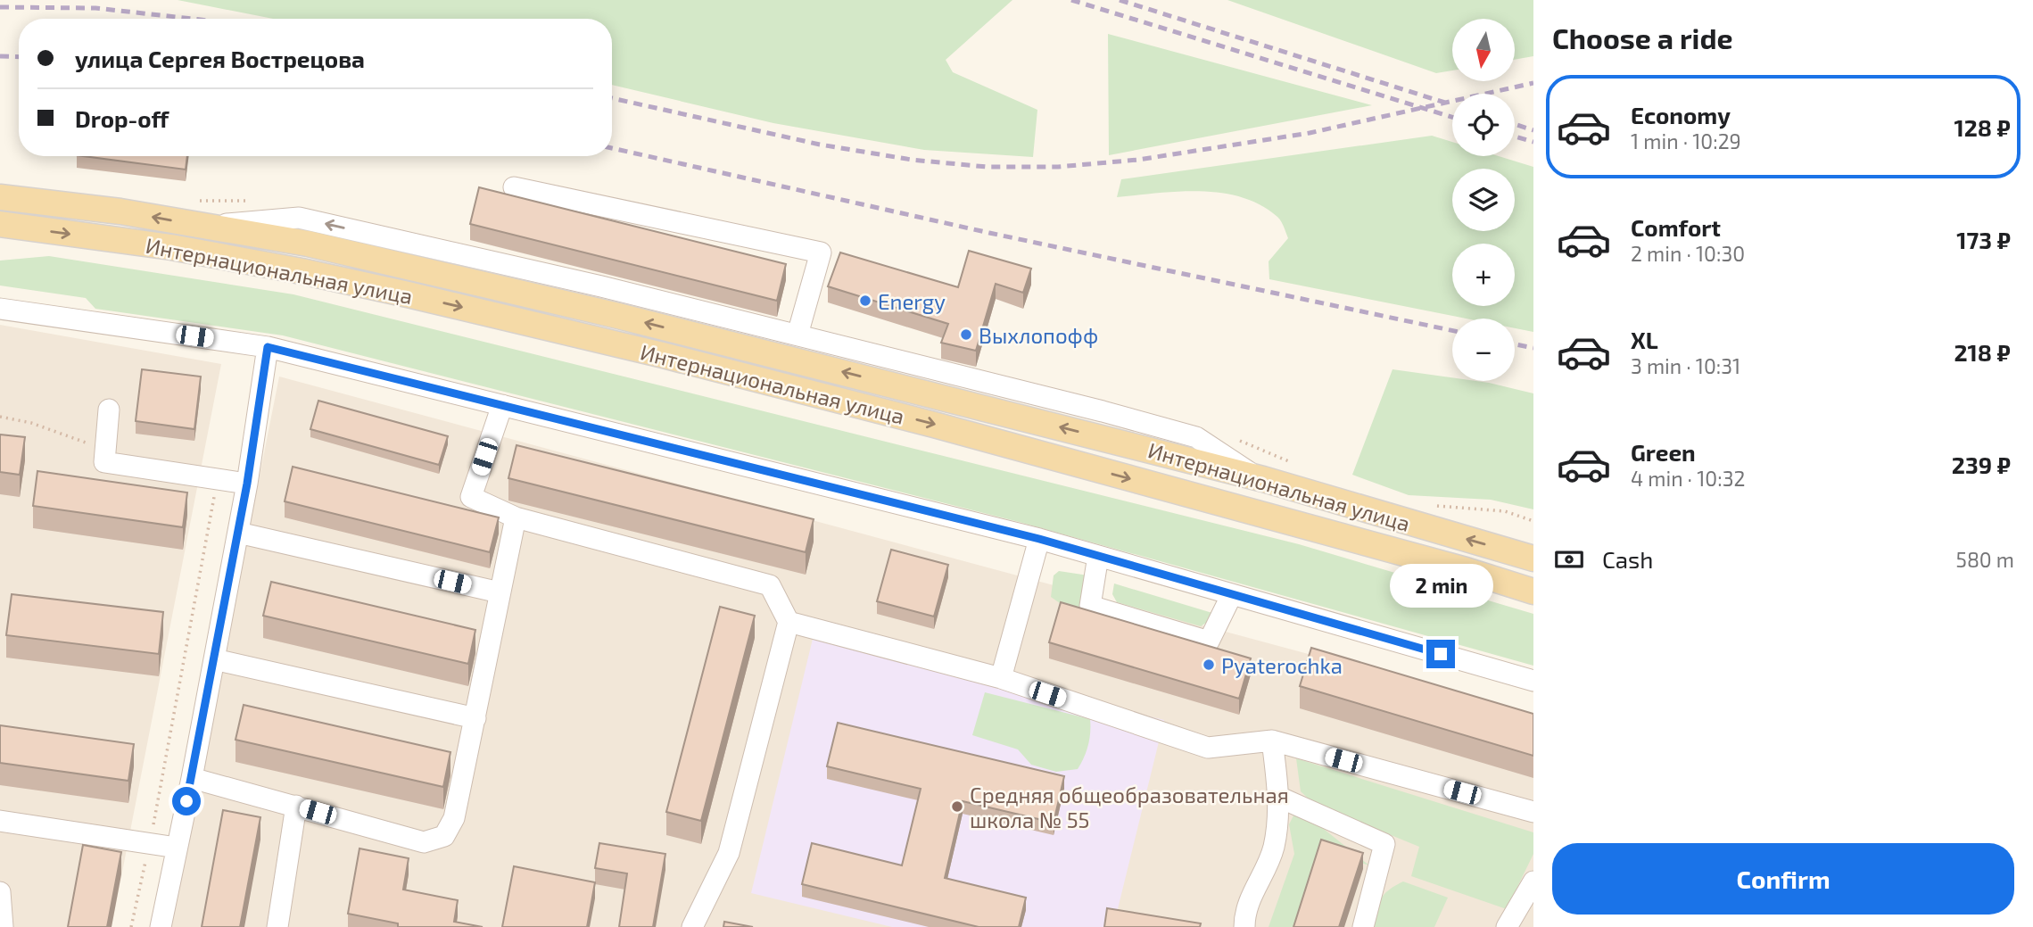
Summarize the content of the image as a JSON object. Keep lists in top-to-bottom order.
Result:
{
  "streets": {
    "main road": ["Интернациональная улица"]
  },
  "places": [
    "Energy",
    "Выхлопофф",
    "Pyaterochka",
    "Средняя общеобразовательная школа № 55"
  ],
  "north": "bottom",
  "page": {
    "heading": "Choose a ride",
    "map_buttons": ["+", "−"],
    "banner": ["улица Сергея Вострецова", "Drop-off"],
    "list": [
      {
        "name": "Economy",
        "note": "1 min · 10:29",
        "value": "128 ₽"
      },
      {
        "name": "Comfort",
        "note": "2 min · 10:30",
        "value": "173 ₽"
      },
      {
        "name": "XL",
        "note": "3 min · 10:31",
        "value": "218 ₽"
      },
      {
        "name": "Green",
        "note": "4 min · 10:32",
        "value": "239 ₽"
      }
    ],
    "pay": ["Cash", "580 m"],
    "bubble": "2 min",
    "buttons": "Confirm"
  }
}
